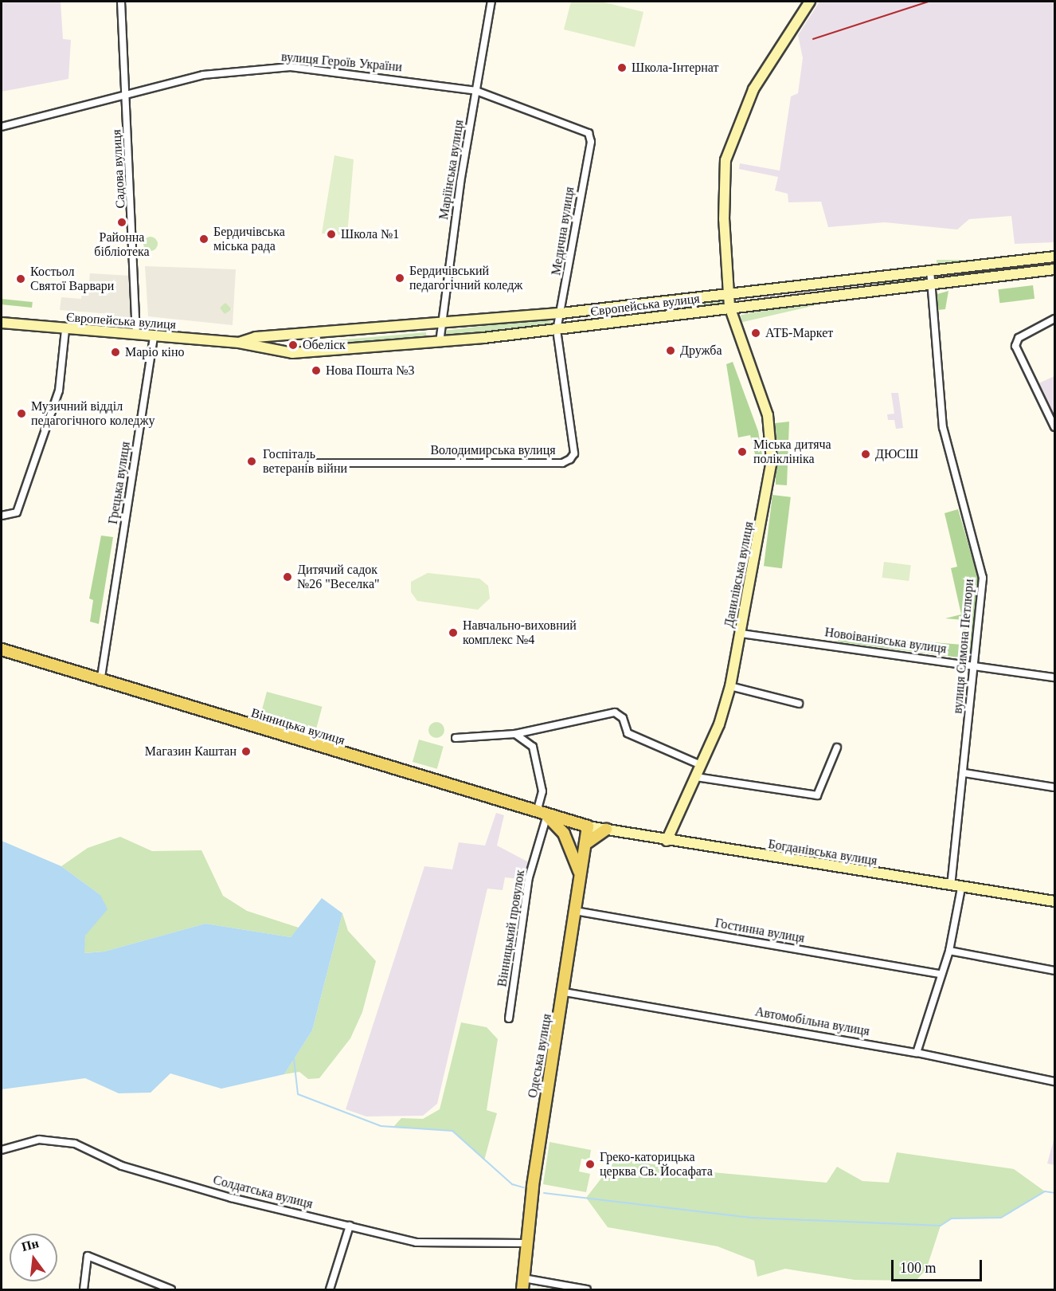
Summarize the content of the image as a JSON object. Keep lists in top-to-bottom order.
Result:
{
  "streets": {
    "main road": ["Вінницька вулиця", "Одеська вулиця"],
    "street": [
      "вулиця Героїв України",
      "Садова вулиця",
      "Маріїнська вулиця",
      "Медична вулиця",
      "Європейська вулиця",
      "Володимирська вулиця",
      "Грецька вулиця",
      "Данилівська вулиця",
      "Новоіванівська вулиця",
      "вулиця Симона Петлюри",
      "Богданівська вулиця",
      "Вінницький провулок",
      "Гостинна вулиця",
      "Автомобільна вулиця",
      "Солдатська вулиця"
    ]
  },
  "crossings": [
    ["вулиця Героїв України", "Садова вулиця"],
    ["вулиця Героїв України", "Маріїнська вулиця"],
    ["вулиця Героїв України", "Медична вулиця"],
    ["Садова вулиця", "Європейська вулиця"],
    ["Маріїнська вулиця", "Європейська вулиця"],
    ["Медична вулиця", "Європейська вулиця"],
    ["Медична вулиця", "Володимирська вулиця"],
    ["Європейська вулиця", "Володимирська вулиця"],
    ["Європейська вулиця", "Грецька вулиця"],
    ["Європейська вулиця", "Данилівська вулиця"],
    ["Європейська вулиця", "вулиця Симона Петлюри"],
    ["Грецька вулиця", "Вінницька вулиця"],
    ["Данилівська вулиця", "Новоіванівська вулиця"],
    ["Данилівська вулиця", "Богданівська вулиця"],
    ["Новоіванівська вулиця", "вулиця Симона Петлюри"],
    ["вулиця Симона Петлюри", "Богданівська вулиця"],
    ["вулиця Симона Петлюри", "Гостинна вулиця"],
    ["вулиця Симона Петлюри", "Автомобільна вулиця"],
    ["Вінницька вулиця", "Богданівська вулиця"],
    ["Вінницька вулиця", "Вінницький провулок"],
    ["Вінницька вулиця", "Одеська вулиця"],
    ["Богданівська вулиця", "Одеська вулиця"],
    ["Гостинна вулиця", "Одеська вулиця"],
    ["Автомобільна вулиця", "Одеська вулиця"],
    ["Одеська вулиця", "Солдатська вулиця"]
  ],
  "places": [
    "Школа-Інтернат",
    "Районна бібліотека",
    "Школа №1",
    "Бердичівська міська рада",
    "Бердичівський педагогічний коледж",
    "Костьол Святої Варвари",
    "АТБ-Маркет",
    "Обеліск",
    "Дружба",
    "Маріо кіно",
    "Нова Пошта №3",
    "Музичний відділ педагогічного коледжу",
    "Міська дитяча поліклініка",
    "ДЮСШ",
    "Госпіталь ветеранів війни",
    "Дитячий садок №26 \"Веселка\"",
    "Навчально-виховний комплекс №4",
    "Магазин Каштан",
    "Греко-каторицька церква Св. Йосафата"
  ],
  "scale_bar": "100 m",
  "north": "top"
}
